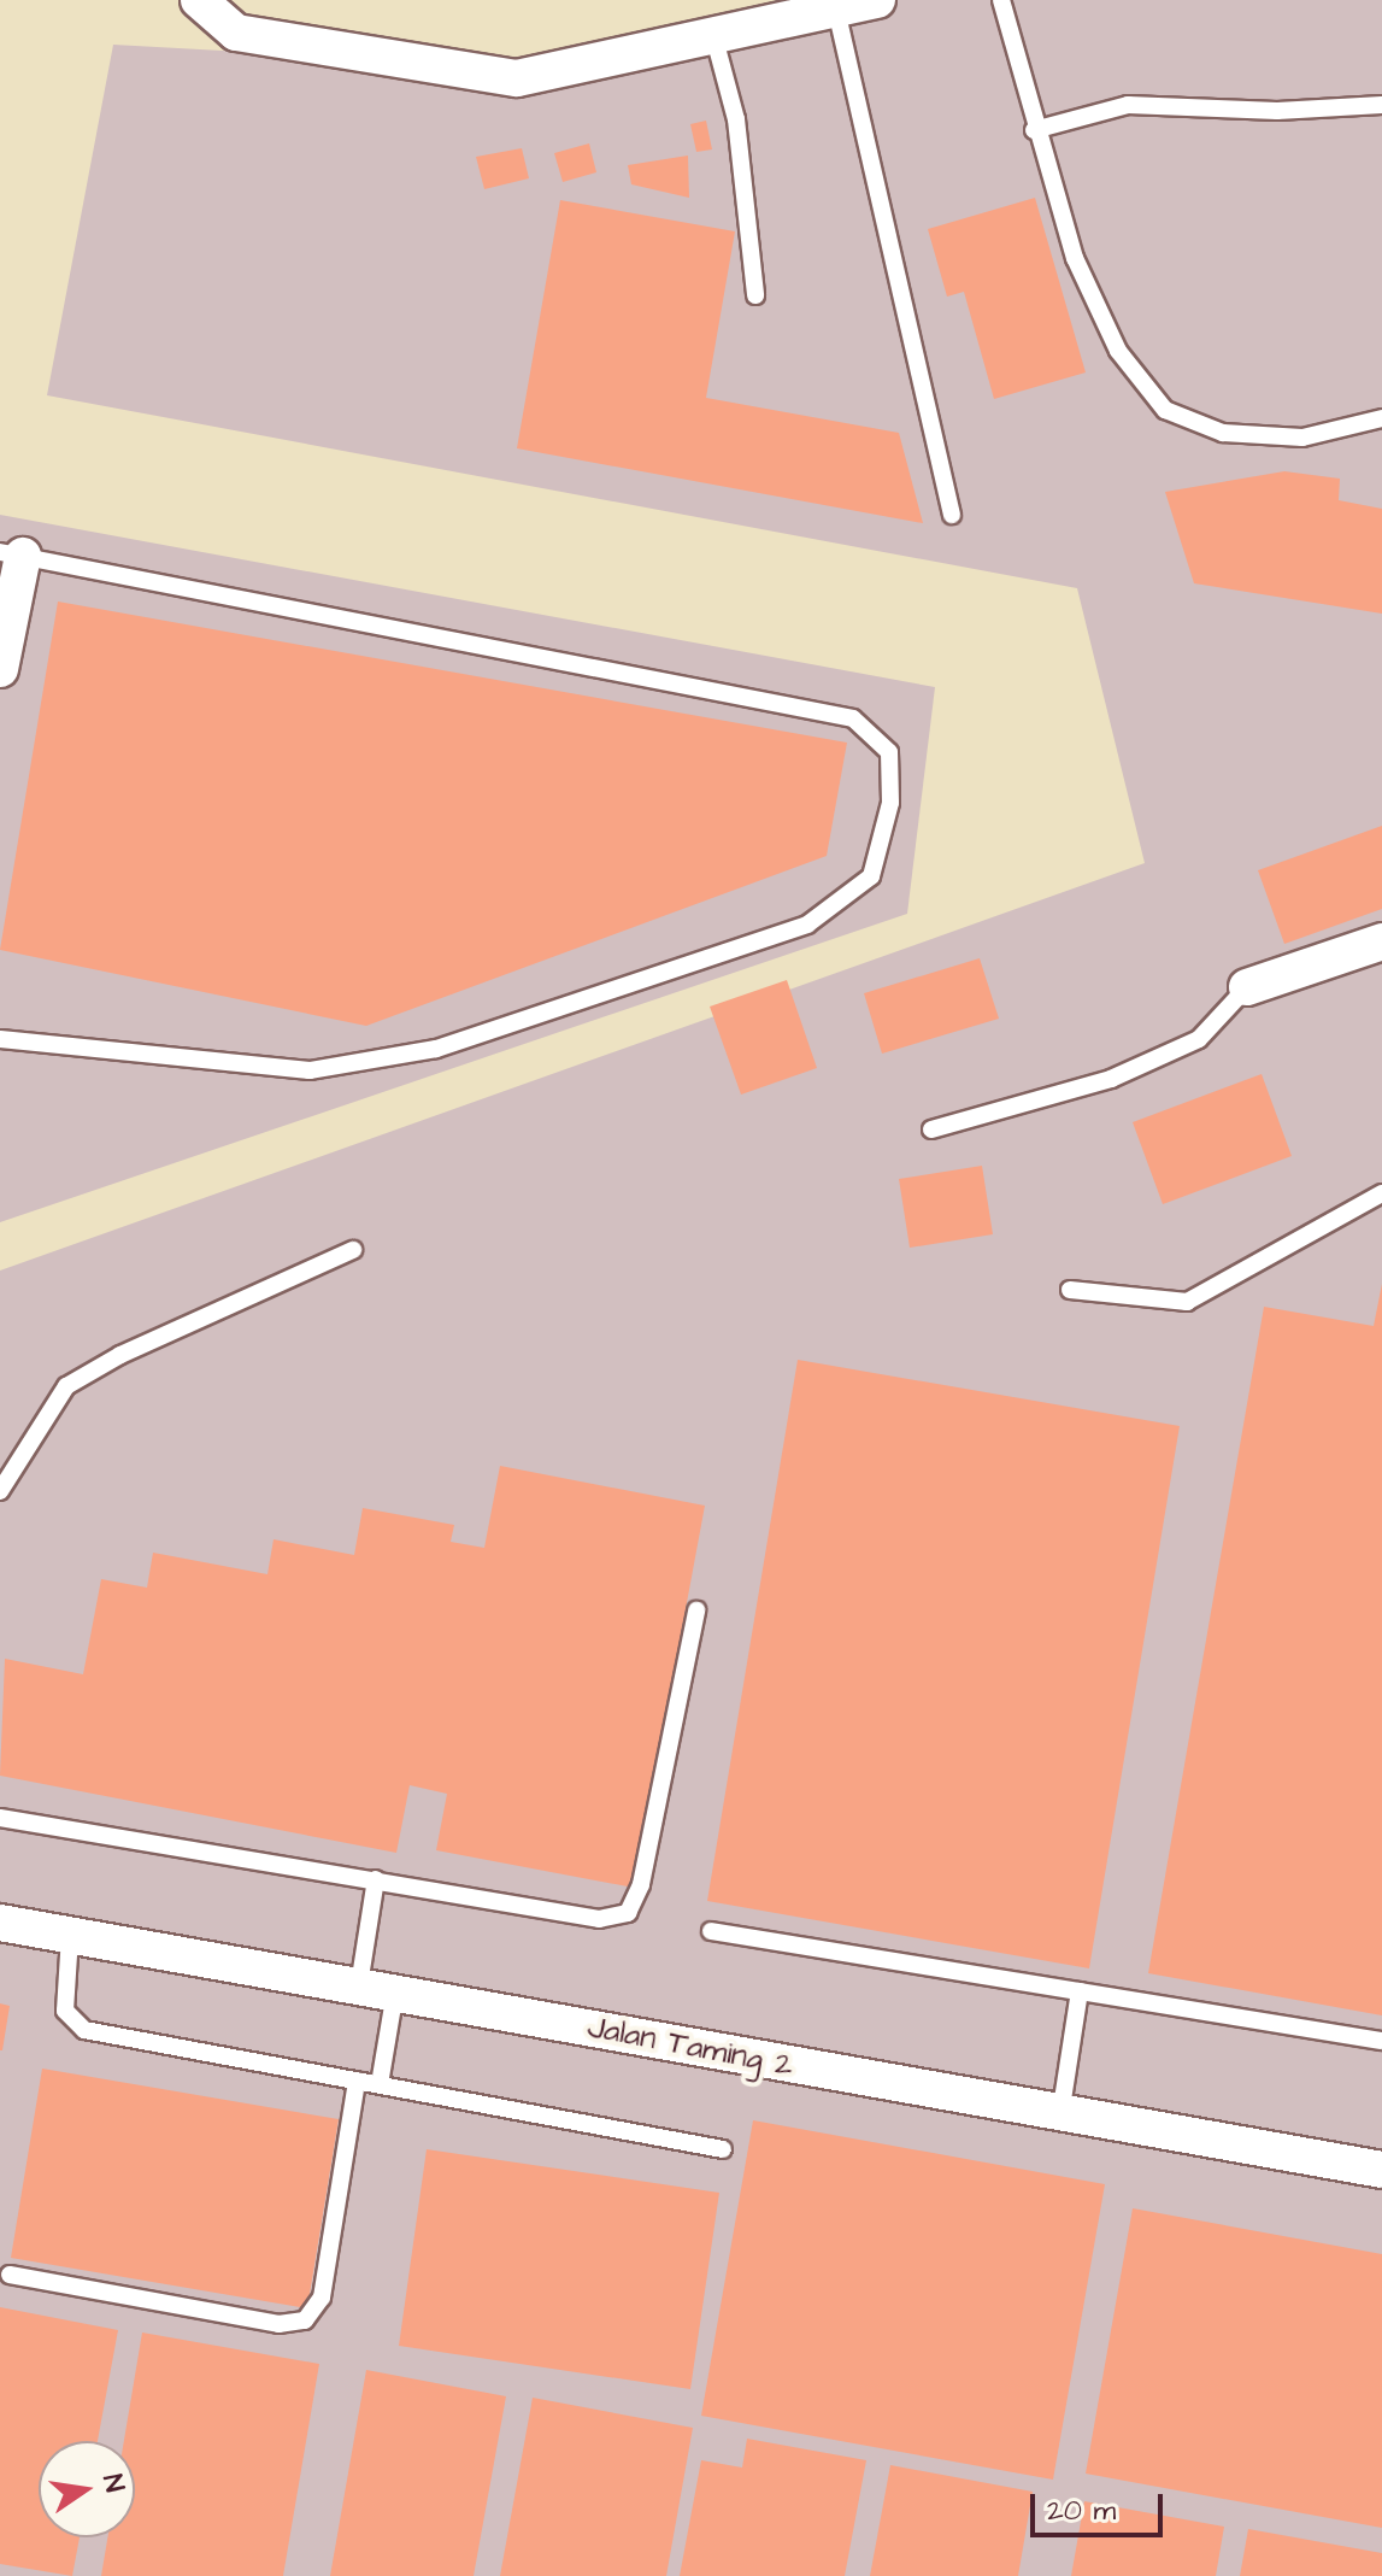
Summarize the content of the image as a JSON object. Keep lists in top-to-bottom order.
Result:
{
  "streets": {
    "street": ["Jalan Taming 2"]
  },
  "scale_bar": "20 m",
  "north": "right"
}
